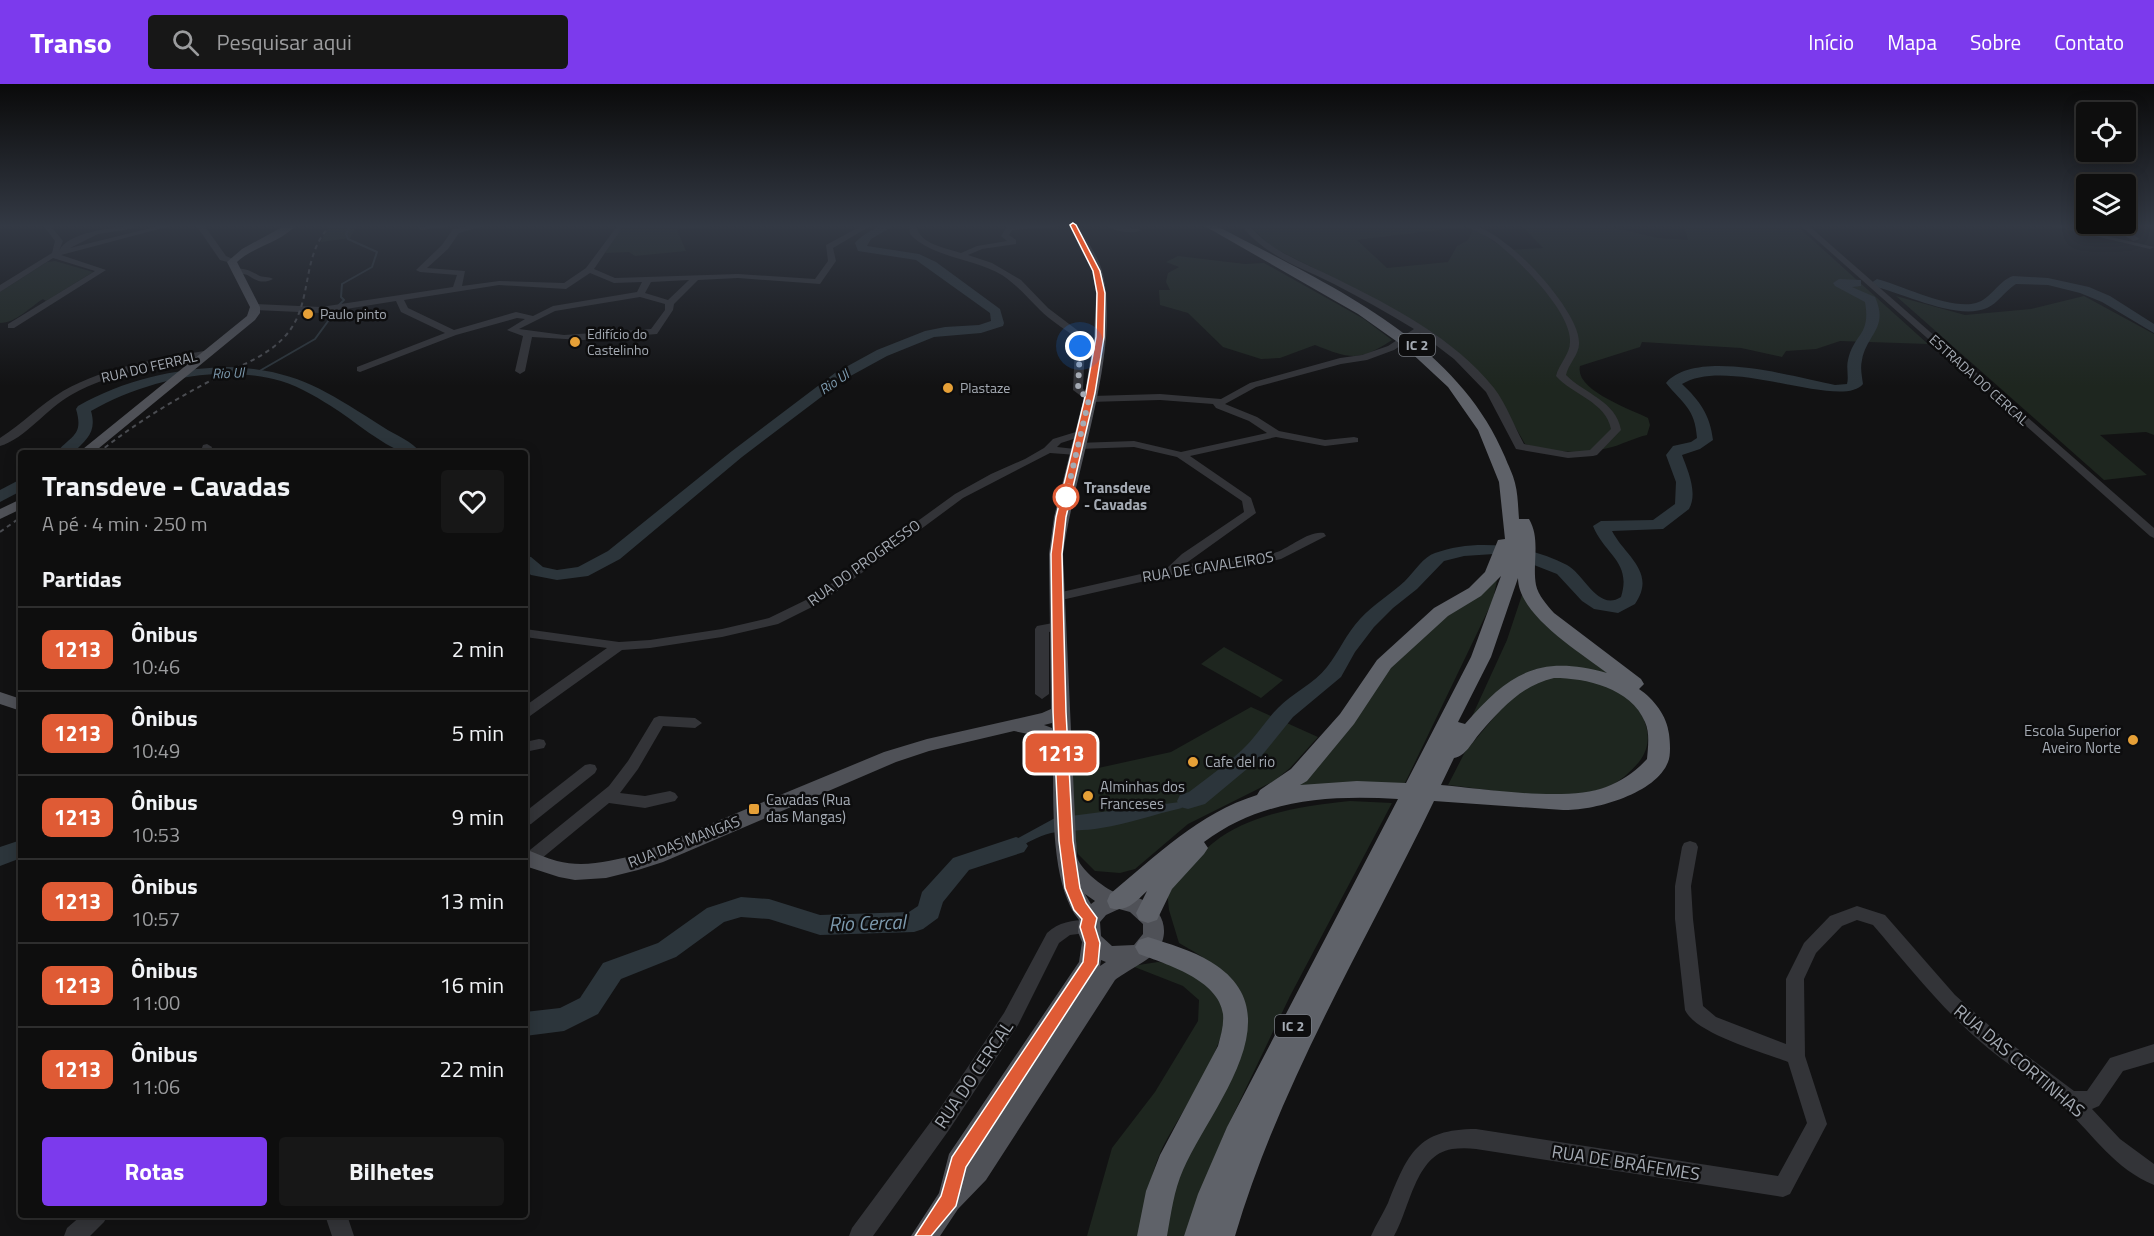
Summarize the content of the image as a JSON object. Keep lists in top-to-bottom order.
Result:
{
  "streets": {
    "highway": ["IC 2"],
    "main road": ["RUA DAS MANGAS"],
    "street": [
      "RUA DO FERRAL",
      "ESTRADA DO CERCAL",
      "RUA DO PROGRESSO",
      "RUA DE CAVALEIROS",
      "RUA DAS CORTINHAS",
      "RUA DO CERCAL",
      "RUA DE BRÁFEMES"
    ]
  },
  "crossings": [
    ["RUA DAS CORTINHAS", "RUA DE BRÁFEMES"]
  ],
  "water": ["Rio Ul", "Rio Cercal"],
  "places": {
    "other": [
      "Paulo pinto",
      "Edifício do Castelinho",
      "Plastaze",
      "Transdeve - Cavadas",
      "Escola Superior Aveiro Norte",
      "Cafe del rio",
      "Alminhas dos Franceses"
    ],
    "transit": ["Cavadas (Rua das Mangas)"]
  },
  "lines": ["bus line 1213"],
  "page": {
    "header": "Transo",
    "search": "Pesquisar aqui",
    "nav": [
      "Início",
      "Mapa",
      "Sobre",
      "Contato"
    ],
    "on_map": "1213",
    "heading": [
      ["Transdeve - Cavadas", "A pé · 4 min · 250 m"],
      "Partidas"
    ],
    "list": [
      {
        "mark": "1213",
        "name": "Ônibus",
        "note": "10:46",
        "value": "2 min"
      },
      {
        "mark": "1213",
        "name": "Ônibus",
        "note": "10:49",
        "value": "5 min"
      },
      {
        "mark": "1213",
        "name": "Ônibus",
        "note": "10:53",
        "value": "9 min"
      },
      {
        "mark": "1213",
        "name": "Ônibus",
        "note": "10:57",
        "value": "13 min"
      },
      {
        "mark": "1213",
        "name": "Ônibus",
        "note": "11:00",
        "value": "16 min"
      },
      {
        "mark": "1213",
        "name": "Ônibus",
        "note": "11:06",
        "value": "22 min"
      }
    ],
    "buttons": ["Rotas", "Bilhetes"]
  }
}
